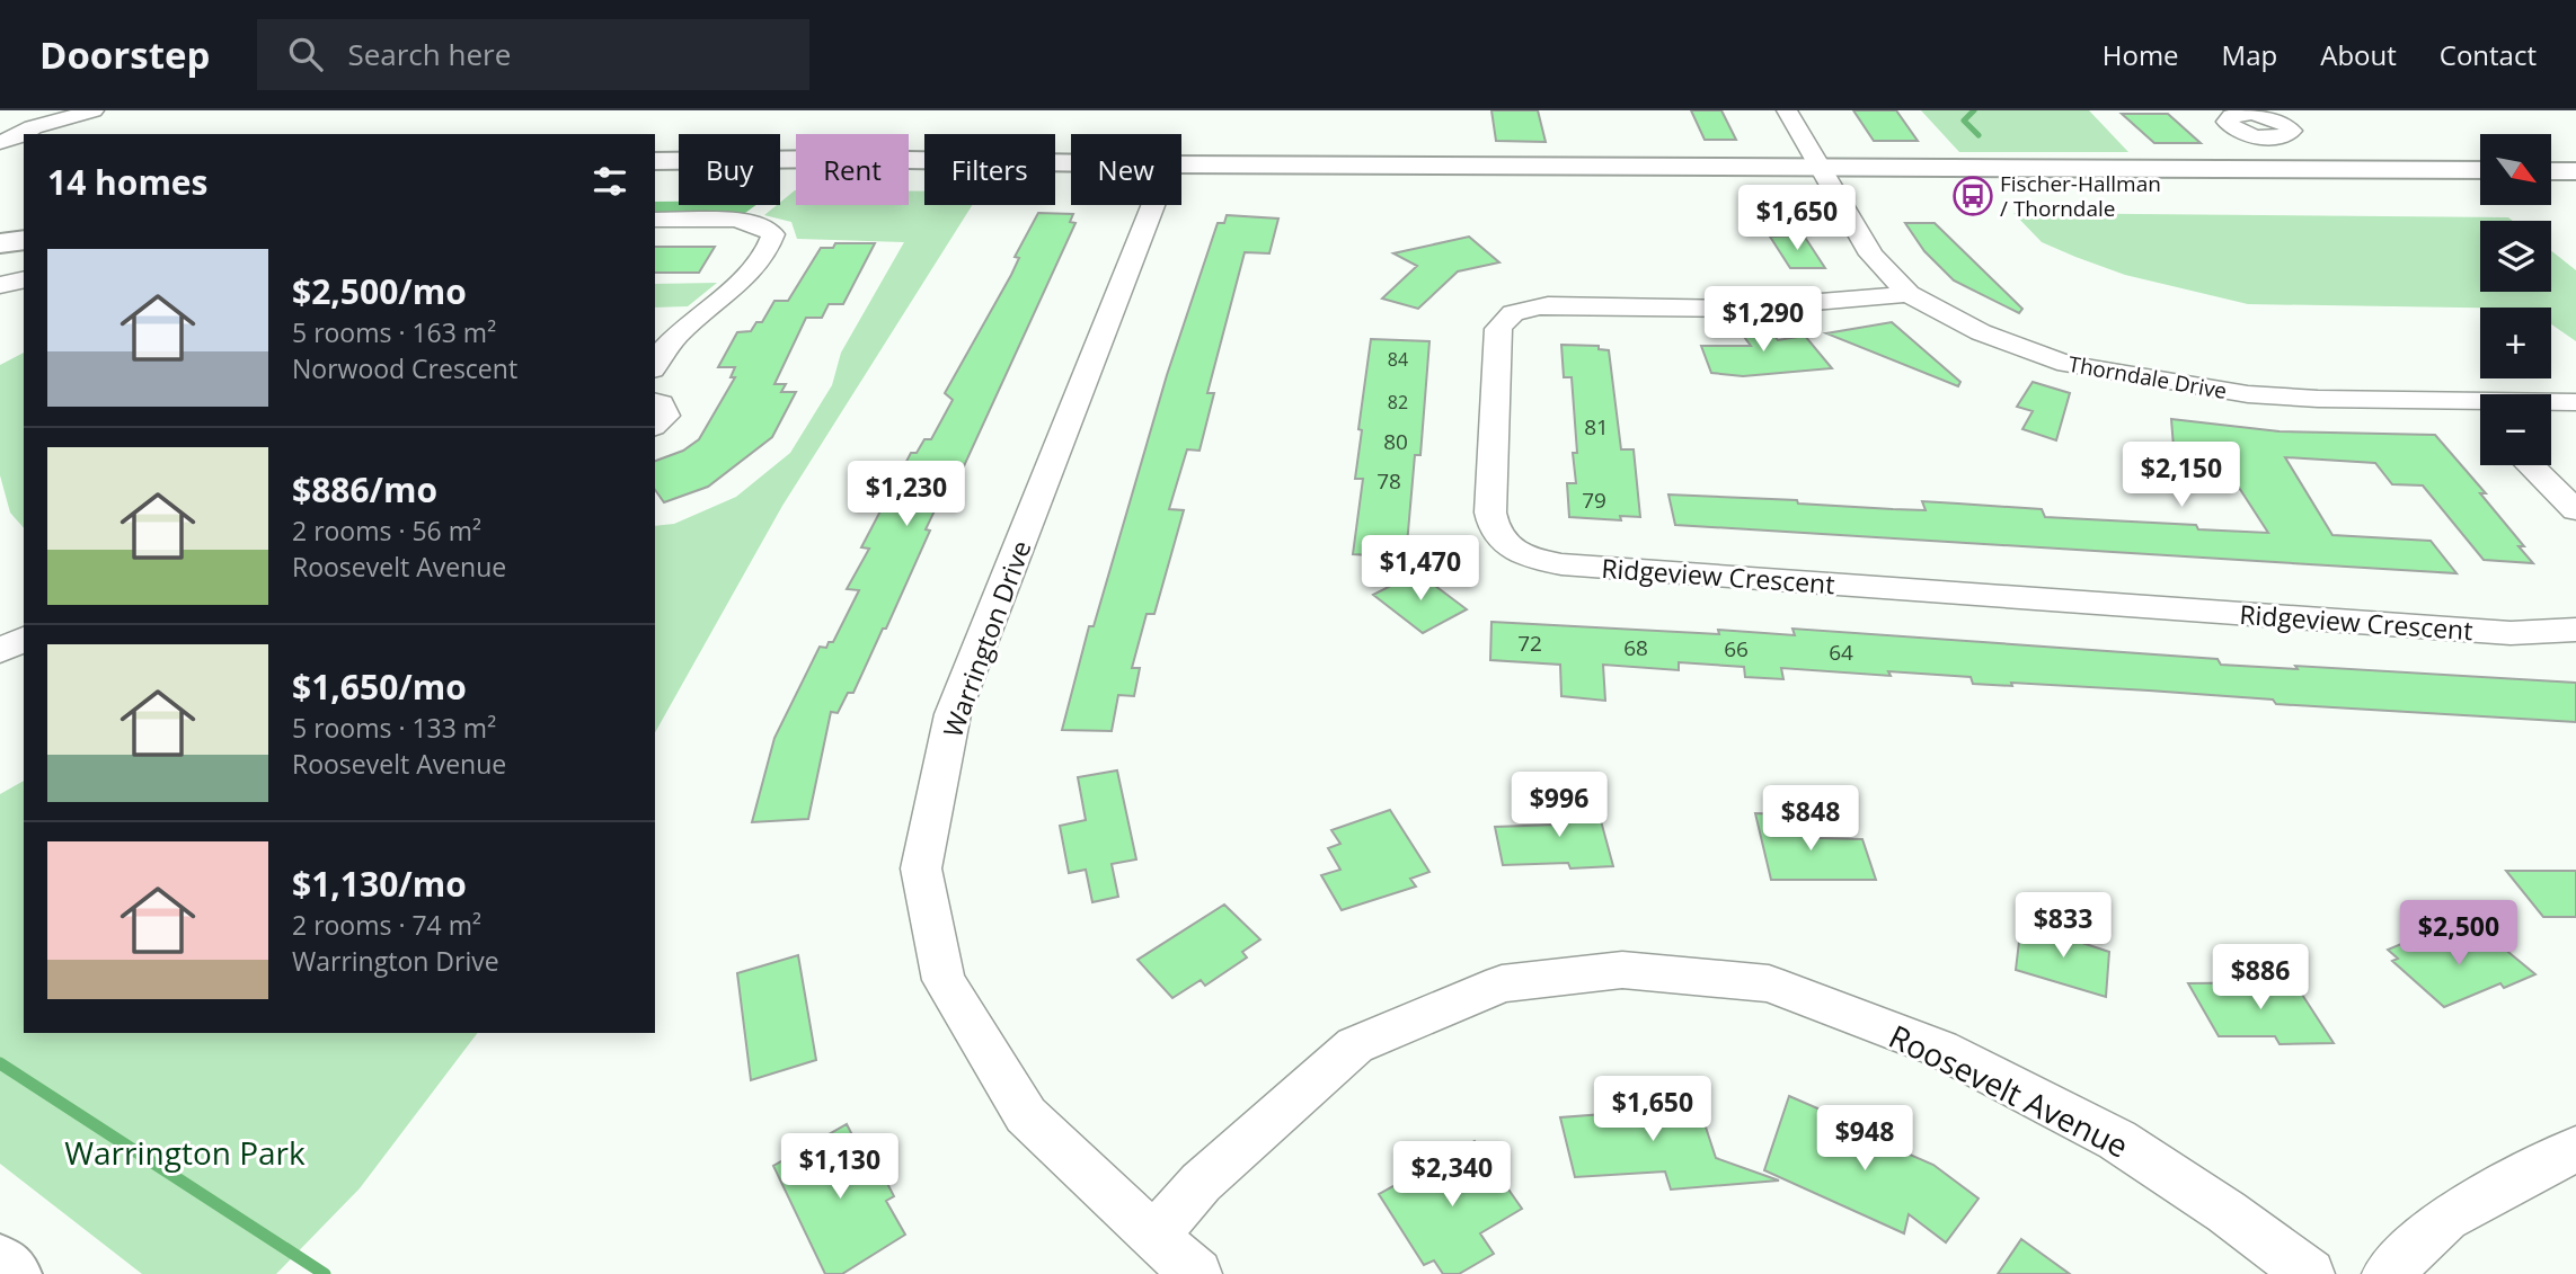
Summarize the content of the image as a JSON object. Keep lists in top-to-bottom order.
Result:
{
  "streets": {
    "street": [
      "Thorndale Drive",
      "Ridgeview Crescent",
      "Warrington Drive",
      "Roosevelt Avenue"
    ]
  },
  "crossings": [
    ["Thorndale Drive", "Ridgeview Crescent"],
    ["Warrington Drive", "Roosevelt Avenue"]
  ],
  "parks": ["Warrington Park"],
  "places": {
    "bus stop": ["Fischer-Hallman / Thorndale"]
  },
  "house_numbers": [
    "84",
    "82",
    "81",
    "80",
    "78",
    "79",
    "72",
    "68",
    "66",
    "64"
  ],
  "north": "bottom right",
  "page": {
    "header": "Doorstep",
    "search": "Search here",
    "nav": [
      "Home",
      "Map",
      "About",
      "Contact"
    ],
    "map_buttons": ["+", "−"],
    "chip": [
      "Buy",
      "Rent",
      "Filters",
      "New"
    ],
    "heading": "14 homes",
    "price": [
      "$1,650",
      "$1,290",
      "$2,150",
      "$1,230",
      "$1,470",
      "$996",
      "$848",
      "$833",
      "$2,500",
      "$886",
      "$1,650",
      "$948",
      "$1,130",
      "$2,340"
    ],
    "list": [
      {
        "name": "$2,500/mo",
        "note": "5 rooms · 163 m² · Norwood Crescent"
      },
      {
        "name": "$886/mo",
        "note": "2 rooms · 56 m² · Roosevelt Avenue"
      },
      {
        "name": "$1,650/mo",
        "note": "5 rooms · 133 m² · Roosevelt Avenue"
      },
      {
        "name": "$1,130/mo",
        "note": "2 rooms · 74 m² · Warrington Drive"
      }
    ]
  }
}
